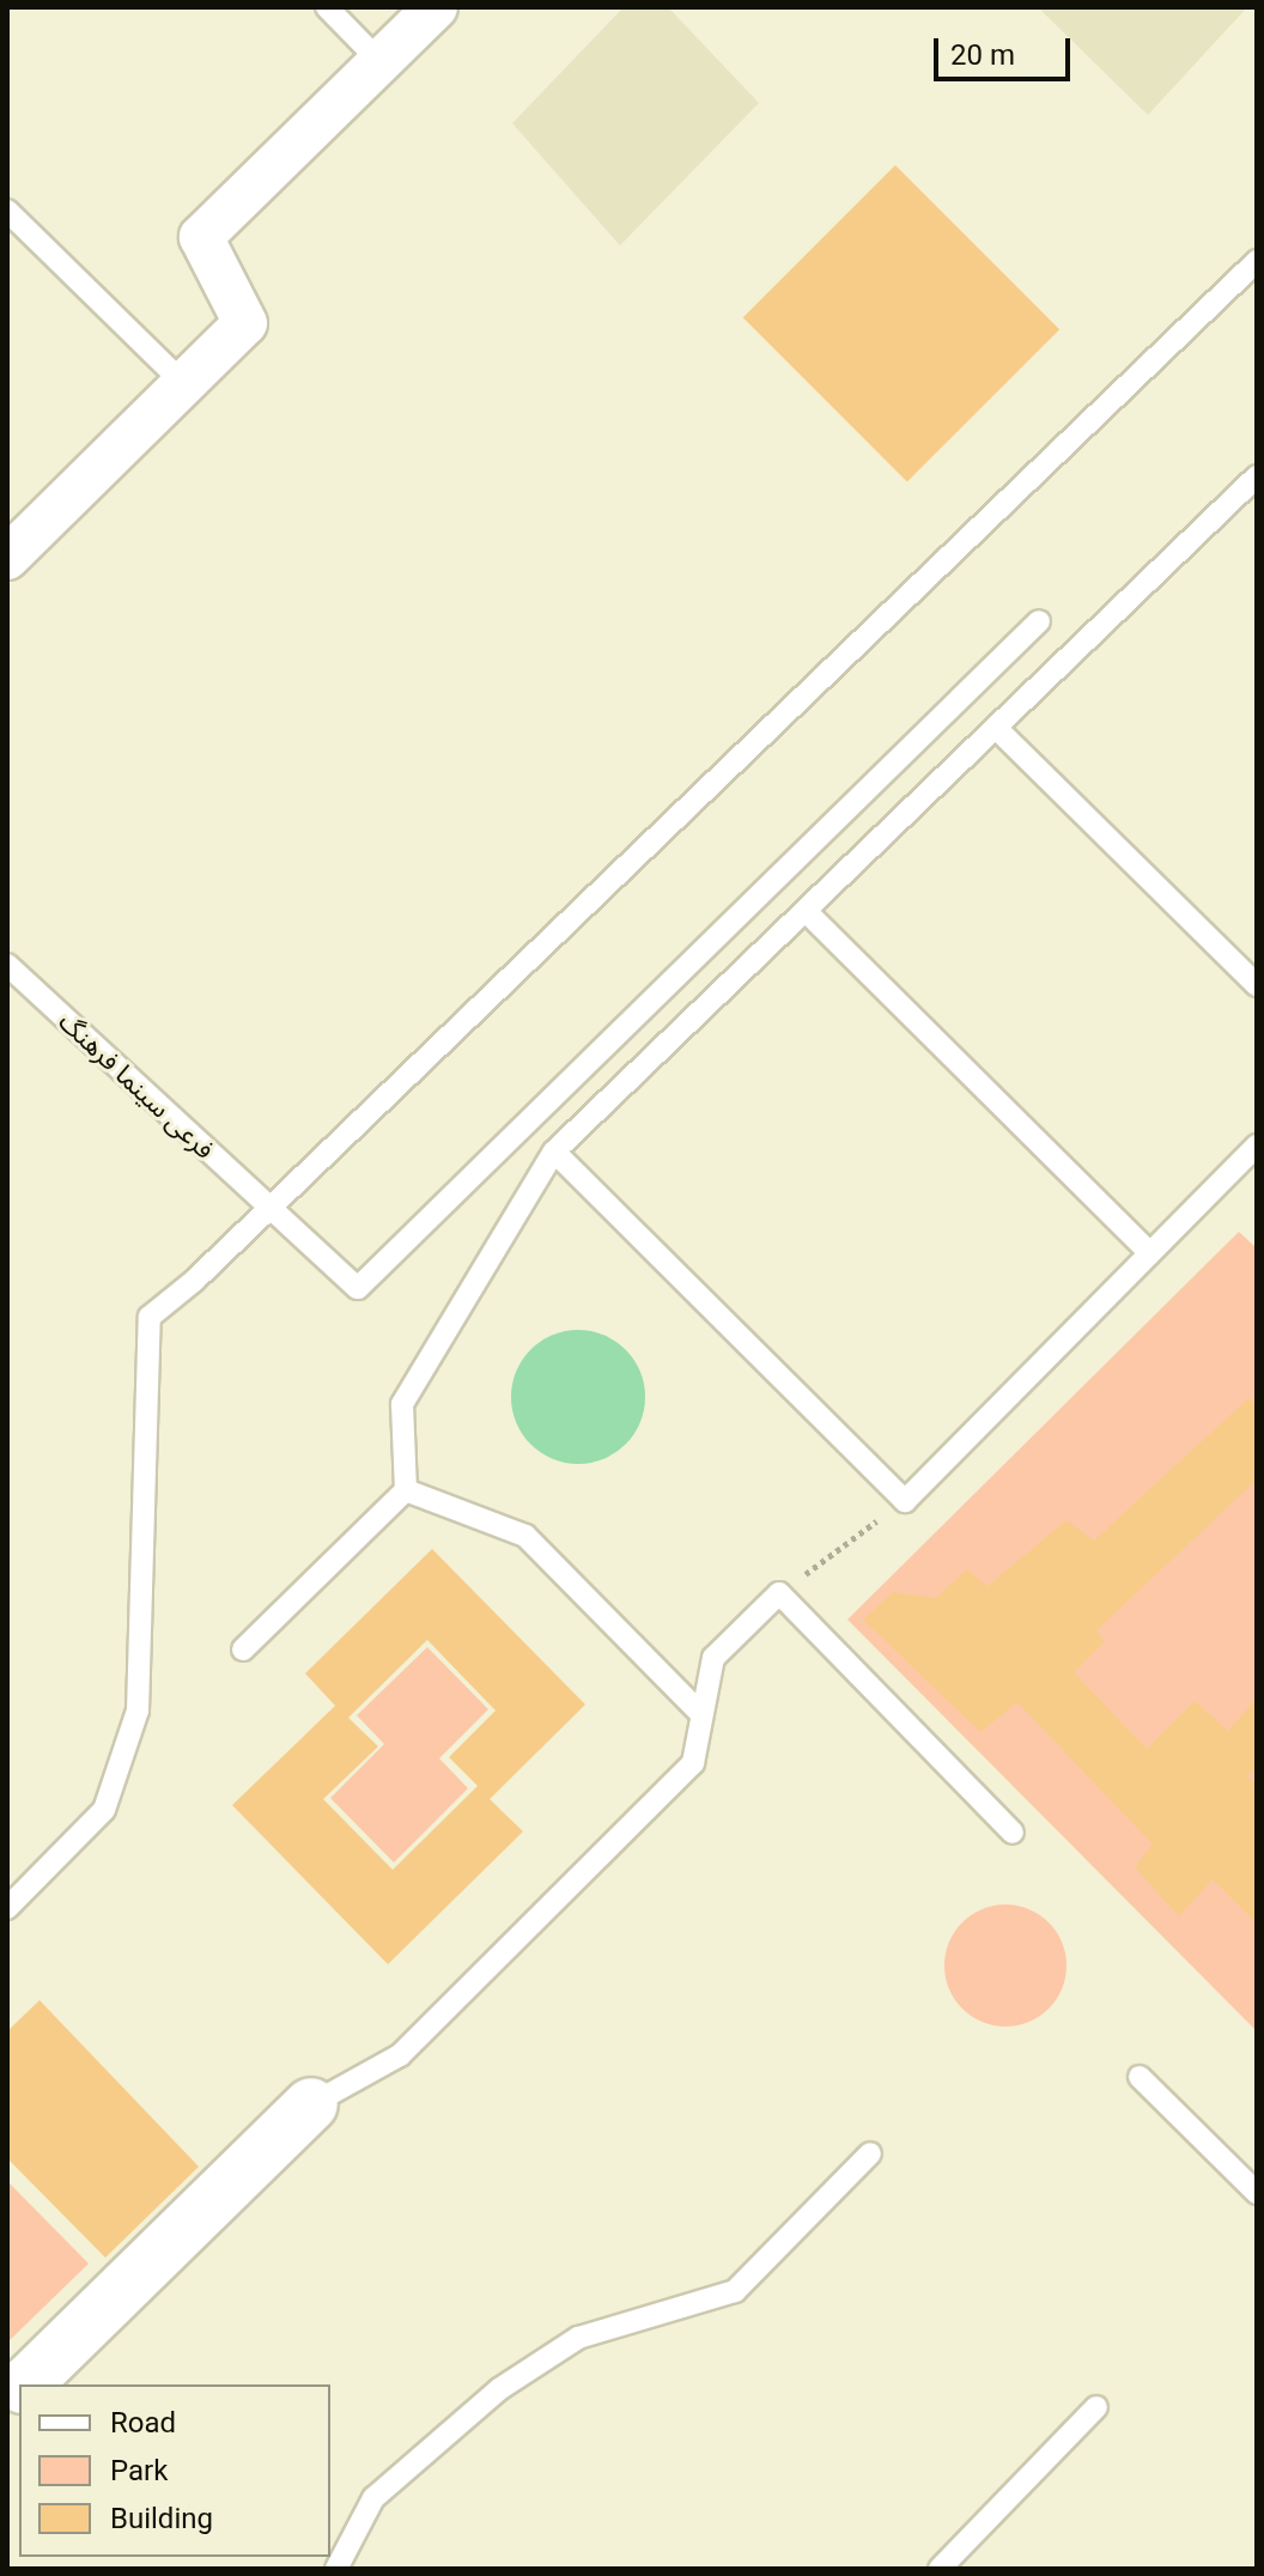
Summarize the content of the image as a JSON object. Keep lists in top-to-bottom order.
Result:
{
  "streets": {
    "lane": ["فرعی سینما فرهنگ"]
  },
  "legend": ["Road", "Park", "Building"],
  "scale_bar": "20 m"
}
